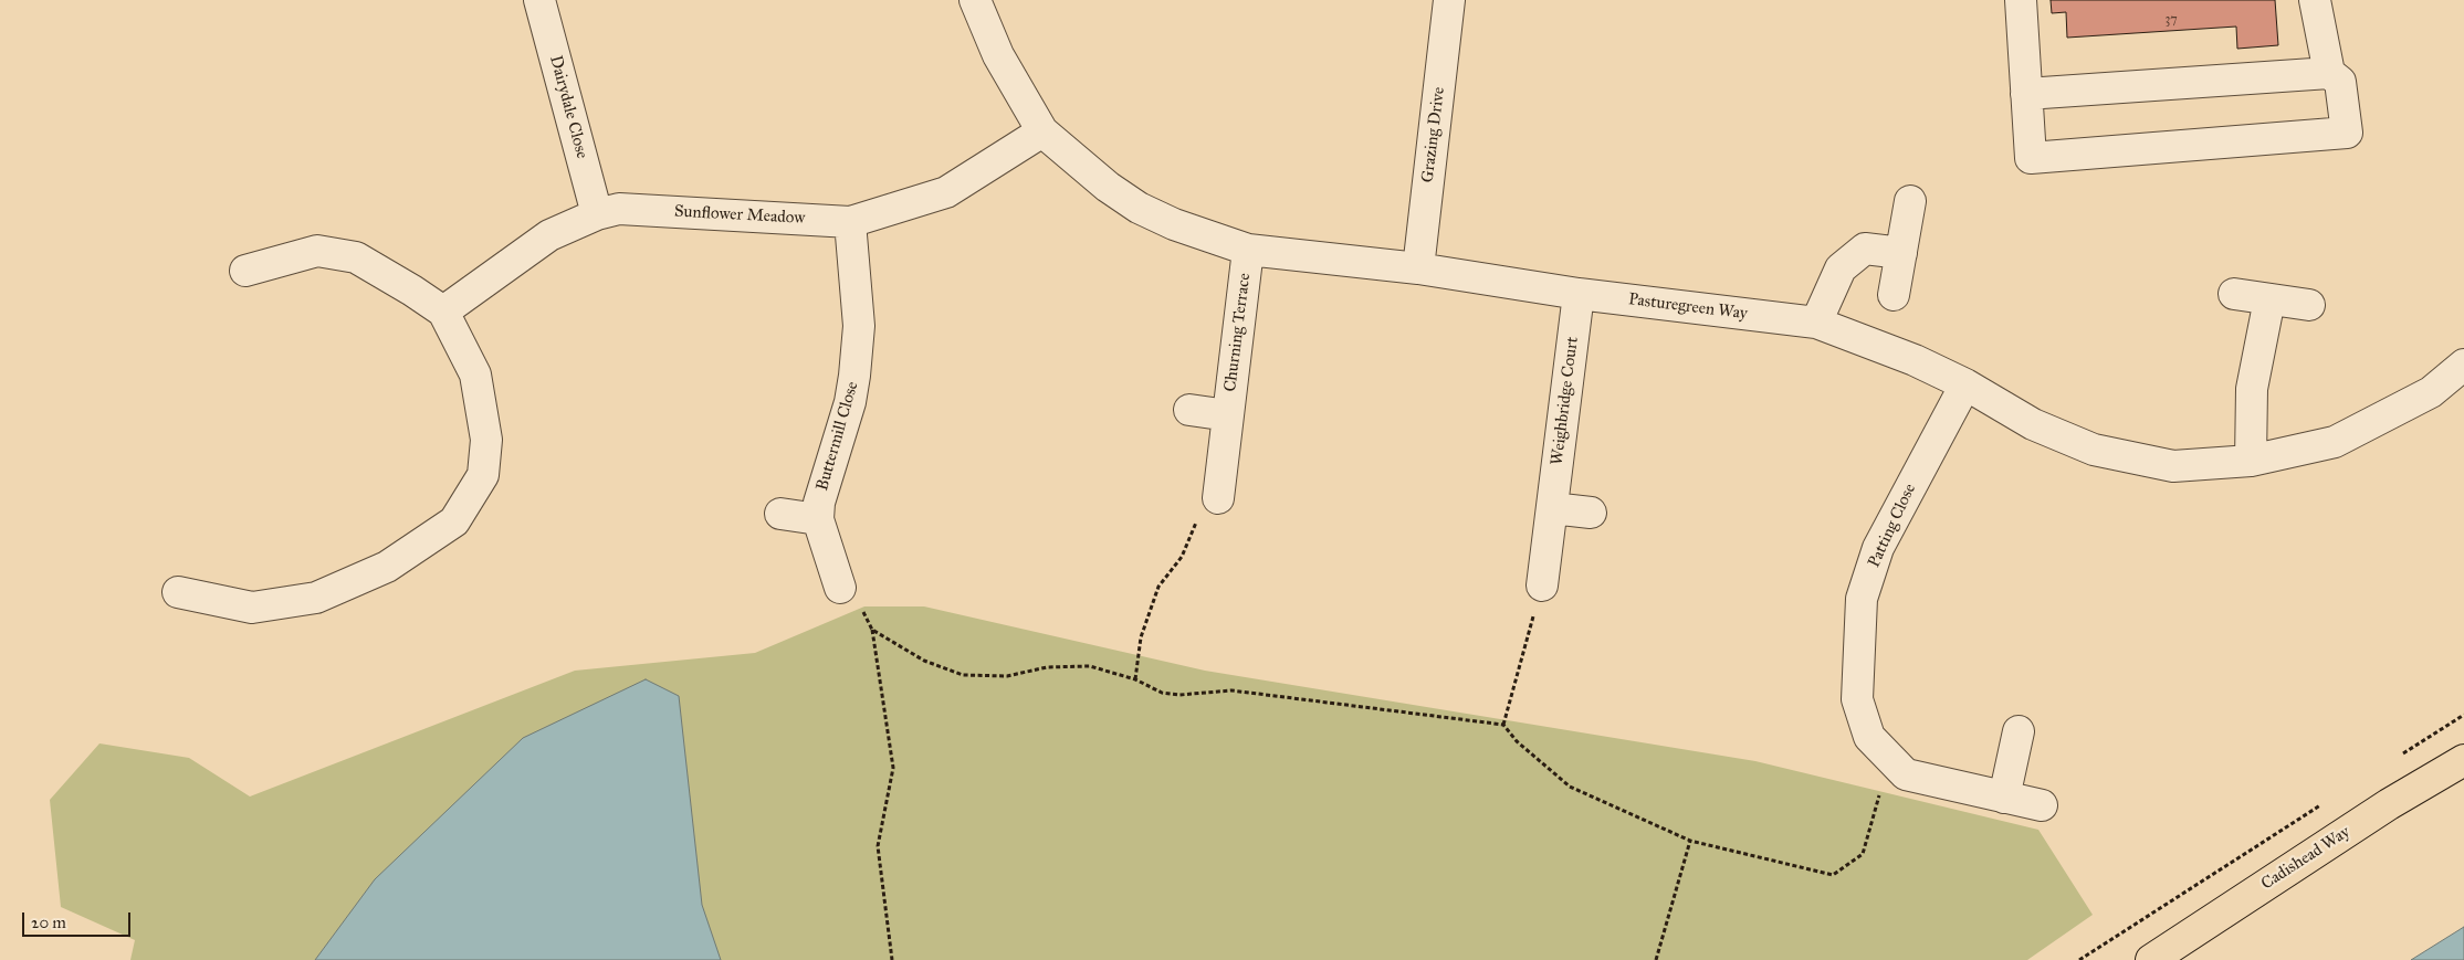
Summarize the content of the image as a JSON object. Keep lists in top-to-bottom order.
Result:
{
  "streets": {
    "highway": ["Cadishead Way"],
    "street": [
      "Dairydale Close",
      "Grazing Drive",
      "Sunflower Meadow",
      "Pasturegreen Way",
      "Churning Terrace",
      "Weighbridge Court",
      "Buttermill Close",
      "Patting Close"
    ]
  },
  "crossings": [
    ["Dairydale Close", "Sunflower Meadow"],
    ["Grazing Drive", "Pasturegreen Way"],
    ["Sunflower Meadow", "Pasturegreen Way"],
    ["Sunflower Meadow", "Buttermill Close"],
    ["Pasturegreen Way", "Churning Terrace"],
    ["Pasturegreen Way", "Weighbridge Court"],
    ["Pasturegreen Way", "Patting Close"]
  ],
  "house_numbers": ["37"],
  "scale_bar": "20 m"
}
